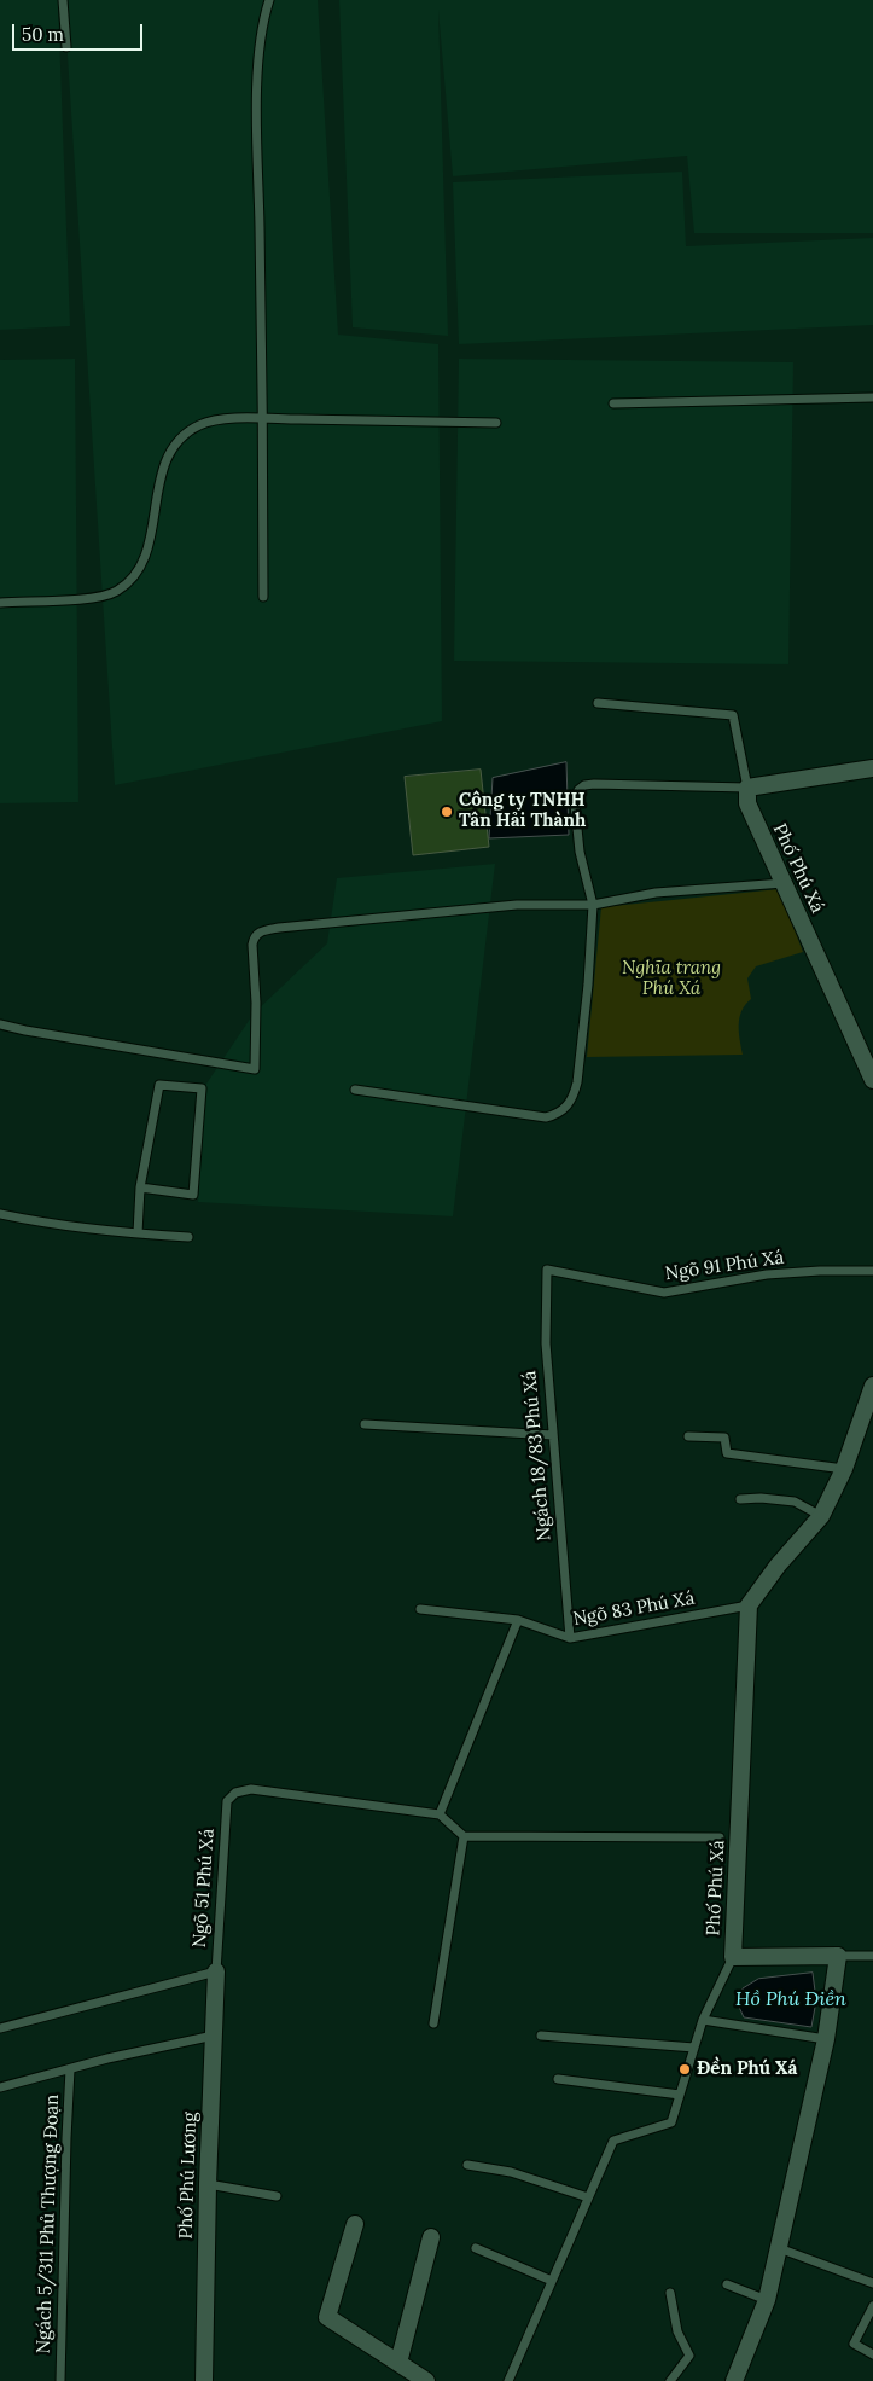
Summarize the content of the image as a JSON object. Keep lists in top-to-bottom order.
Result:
{
  "streets": {
    "street": ["Phố Phú Xá", "Phố Phú Lương"],
    "lane": [
      "Ngõ 91 Phú Xá",
      "Ngách 18/83 Phú Xá",
      "Ngõ 83 Phú Xá",
      "Ngõ 51 Phú Xá",
      "Ngách 5/311 Phủ Thượng Đoạn"
    ]
  },
  "crossings": [
    ["Phố Phú Xá", "Ngõ 83 Phú Xá"],
    ["Ngõ 91 Phú Xá", "Ngách 18/83 Phú Xá"],
    ["Ngách 18/83 Phú Xá", "Ngõ 83 Phú Xá"],
    ["Ngõ 51 Phú Xá", "Phố Phú Lương"]
  ],
  "water": ["Hồ Phú Điền"],
  "parks": ["Nghĩa trang Phú Xá"],
  "places": ["Công ty TNHH Tân Hải Thành", "Đền Phú Xá"],
  "scale_bar": "50 m"
}
